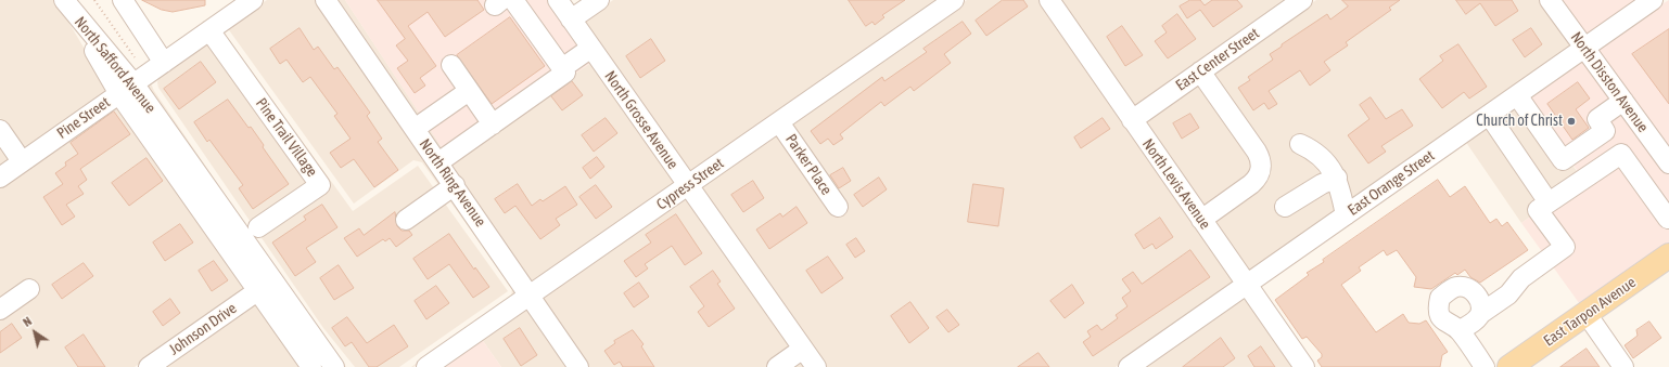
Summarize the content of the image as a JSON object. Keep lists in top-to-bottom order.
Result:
{
  "streets": {
    "main road": ["East Tarpon Avenue"],
    "street": [
      "East Center Street",
      "North Safford Avenue",
      "North Disston Avenue",
      "Pine Street",
      "North Grosse Avenue",
      "Pine Trail Village",
      "Parker Place",
      "North Ring Avenue",
      "East Orange Street",
      "Cypress Street",
      "North Levis Avenue",
      "Johnson Drive"
    ]
  },
  "crossings": [
    ["East Center Street", "North Levis Avenue"],
    ["North Safford Avenue", "Pine Street"],
    ["North Safford Avenue", "Johnson Drive"],
    ["North Disston Avenue", "East Orange Street"],
    ["Pine Street", "Pine Trail Village"],
    ["North Grosse Avenue", "Cypress Street"],
    ["Parker Place", "Cypress Street"],
    ["North Ring Avenue", "Cypress Street"],
    ["East Orange Street", "North Levis Avenue"]
  ],
  "places": ["Church of Christ"],
  "north": "top left"
}
